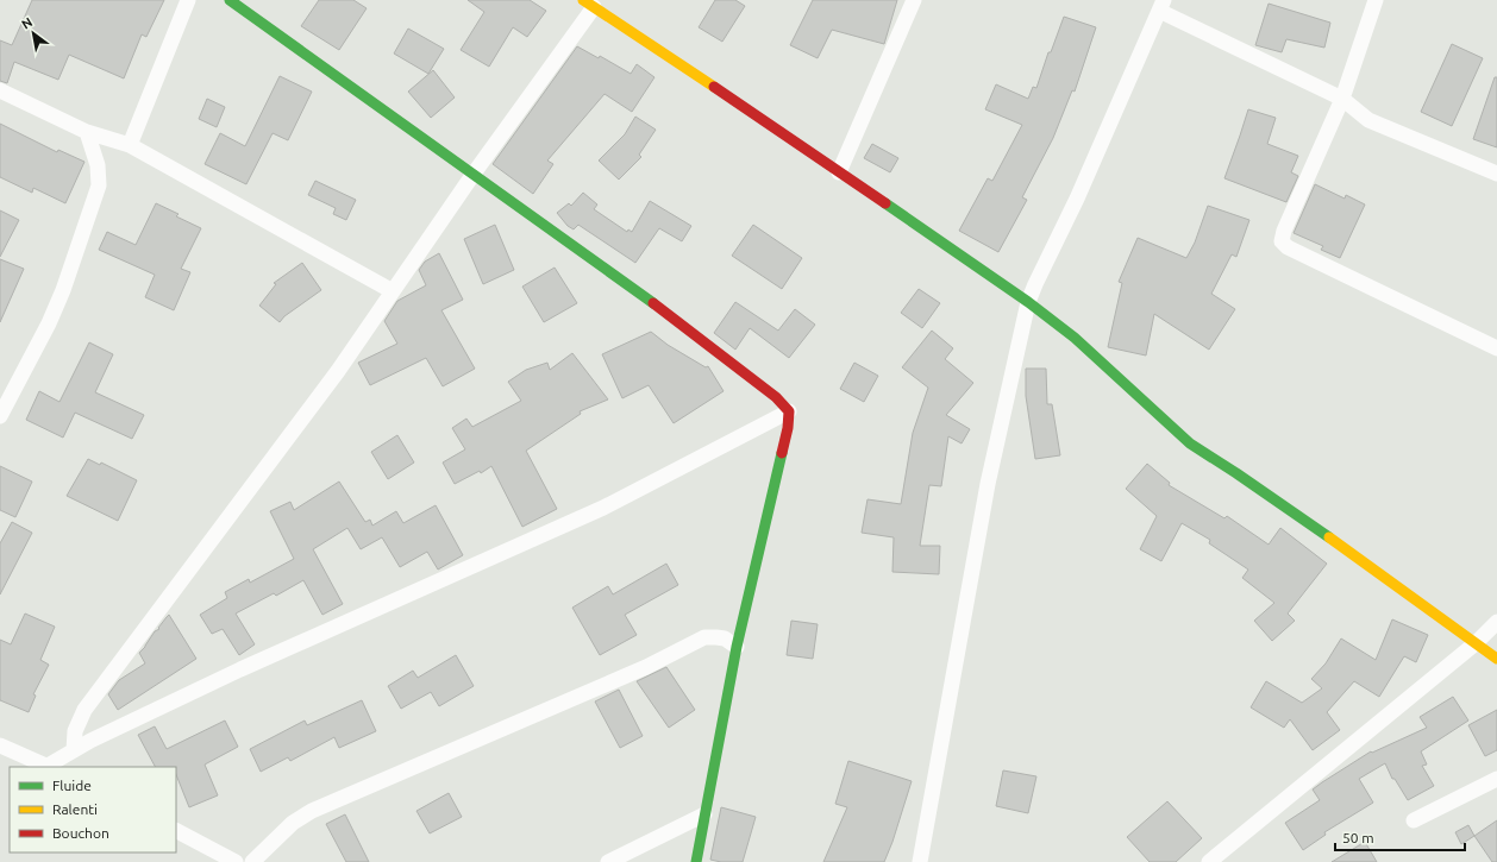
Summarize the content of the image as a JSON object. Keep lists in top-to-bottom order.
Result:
{
  "legend": ["Fluide", "Ralenti", "Bouchon"],
  "scale_bar": "50 m",
  "north": "top left"
}
